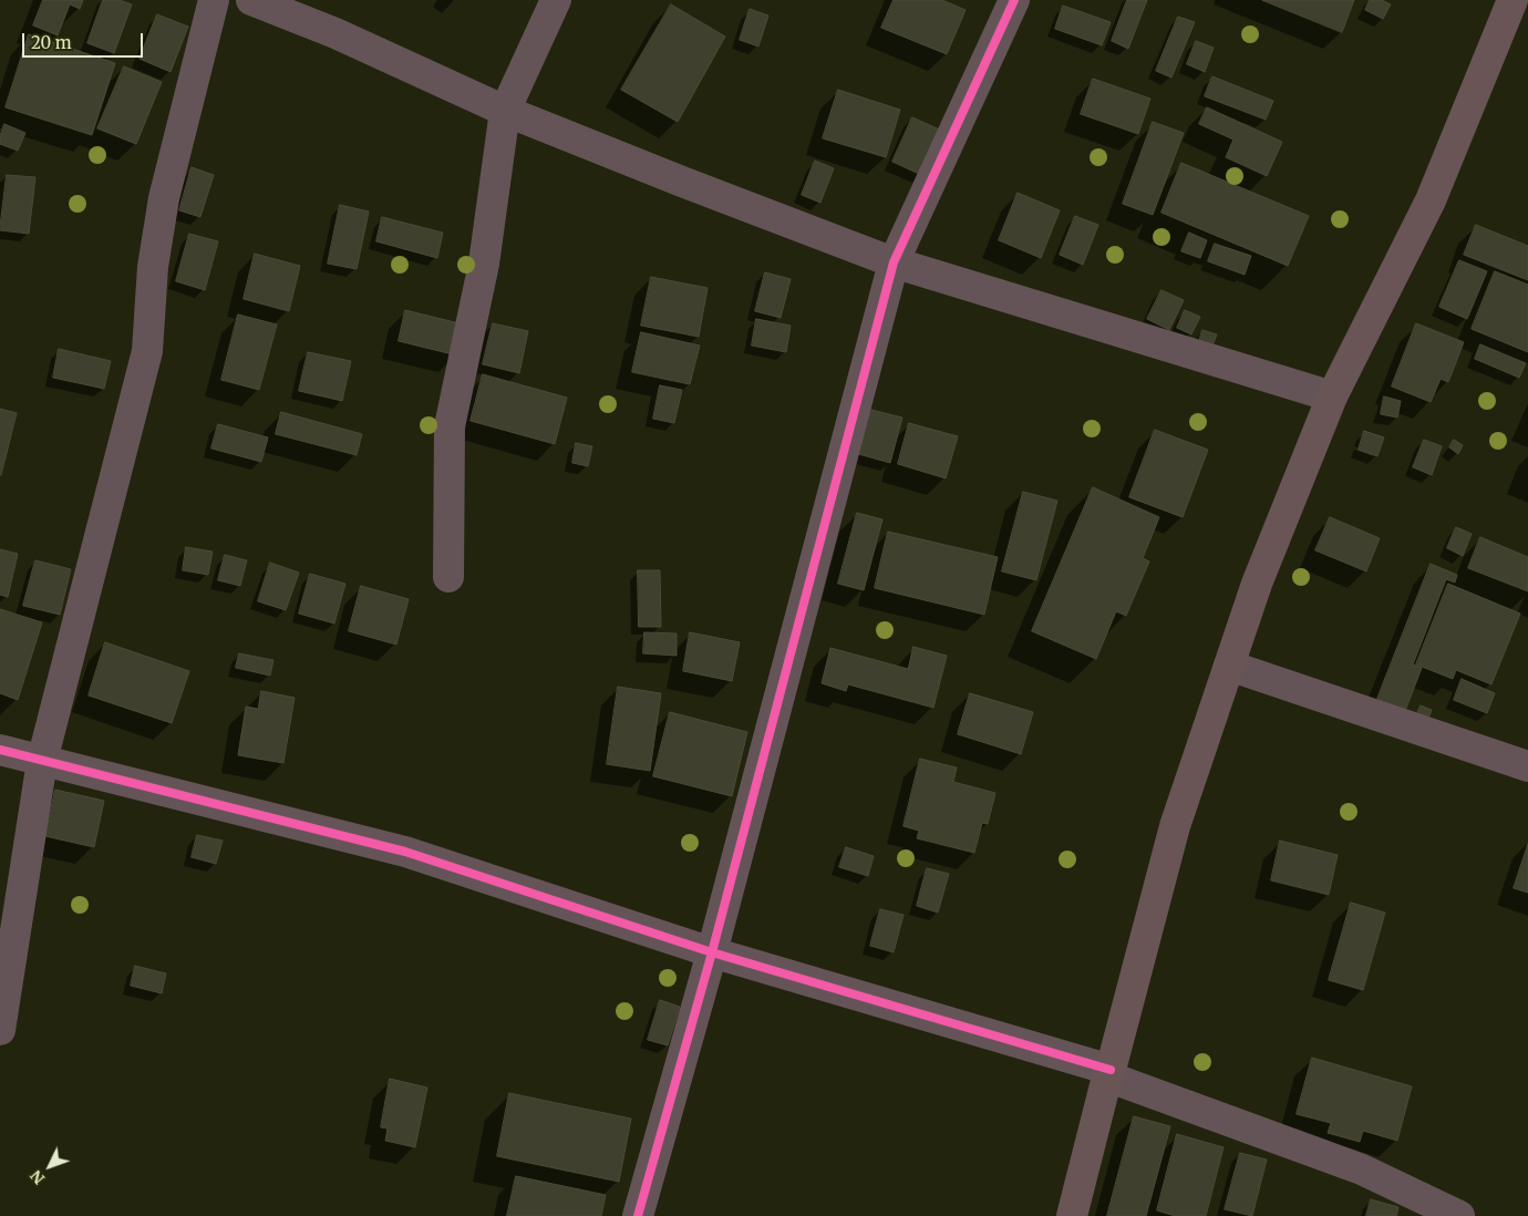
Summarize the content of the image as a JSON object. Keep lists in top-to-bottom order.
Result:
{
  "scale_bar": "20 m",
  "north": "bottom left"
}
